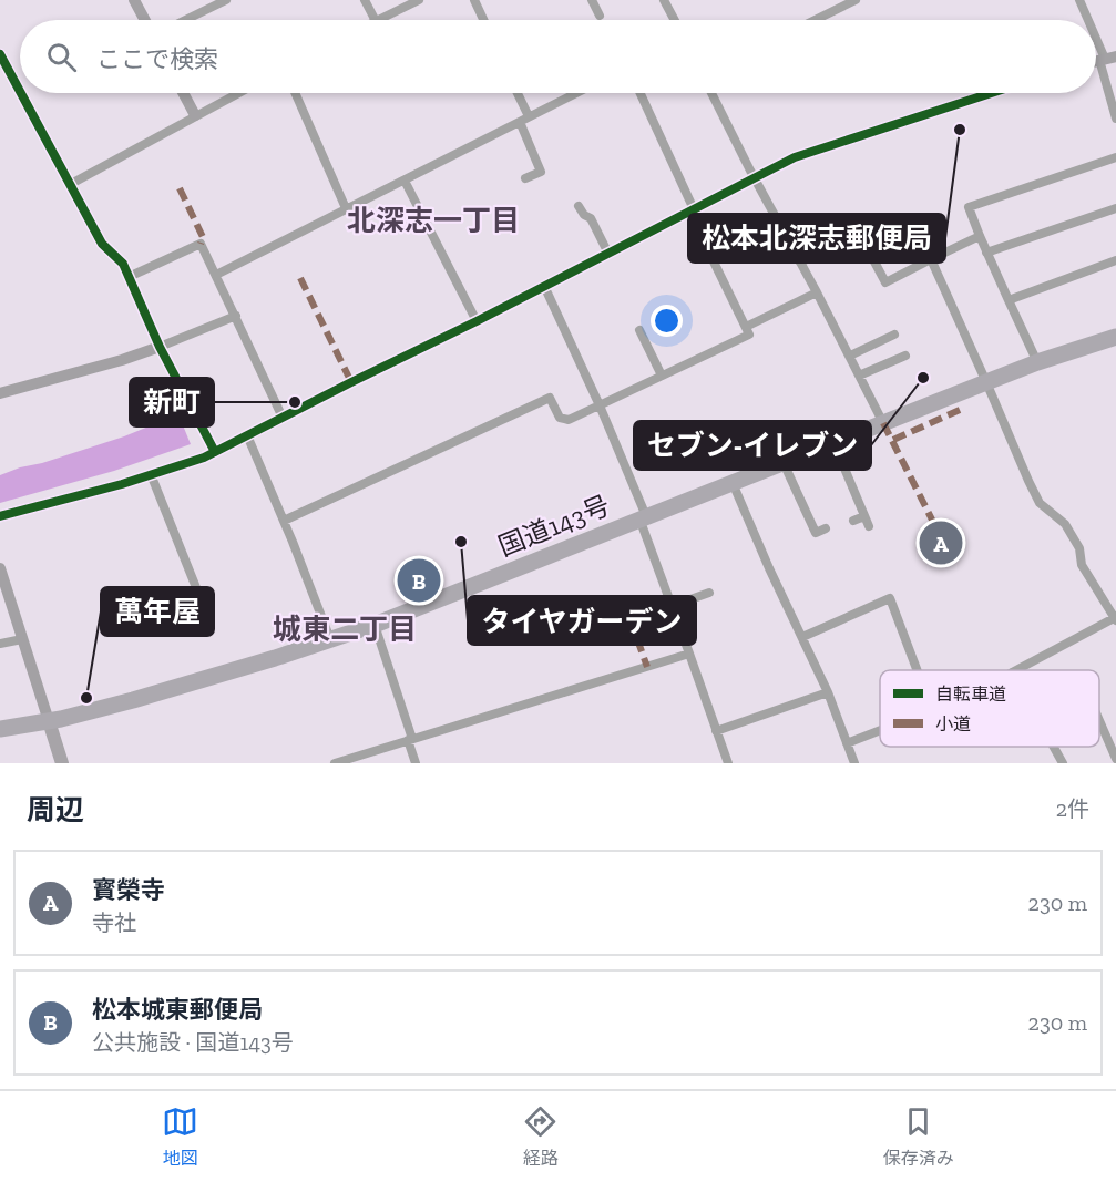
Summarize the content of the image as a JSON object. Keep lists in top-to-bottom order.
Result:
{
  "streets": {
    "highway": ["国道143号"]
  },
  "districts": ["北深志一丁目", "城東二丁目"],
  "places": [
    "松本北深志郵便局",
    "セブン-イレブン",
    "新町",
    "タイヤガーデン",
    "萬年屋"
  ],
  "legend": ["自転車道", "小道"],
  "page": {
    "search": "ここで検索",
    "pins": ["A", "B"],
    "heading": ["周辺", "2件"],
    "list": [
      {
        "mark": "A",
        "name": "寳榮寺",
        "note": "寺社",
        "value": "230 m"
      },
      {
        "mark": "B",
        "name": "松本城東郵便局",
        "note": "公共施設 · 国道143号",
        "value": "230 m"
      }
    ],
    "nav": ["地図", "経路", "保存済み"]
  }
}
